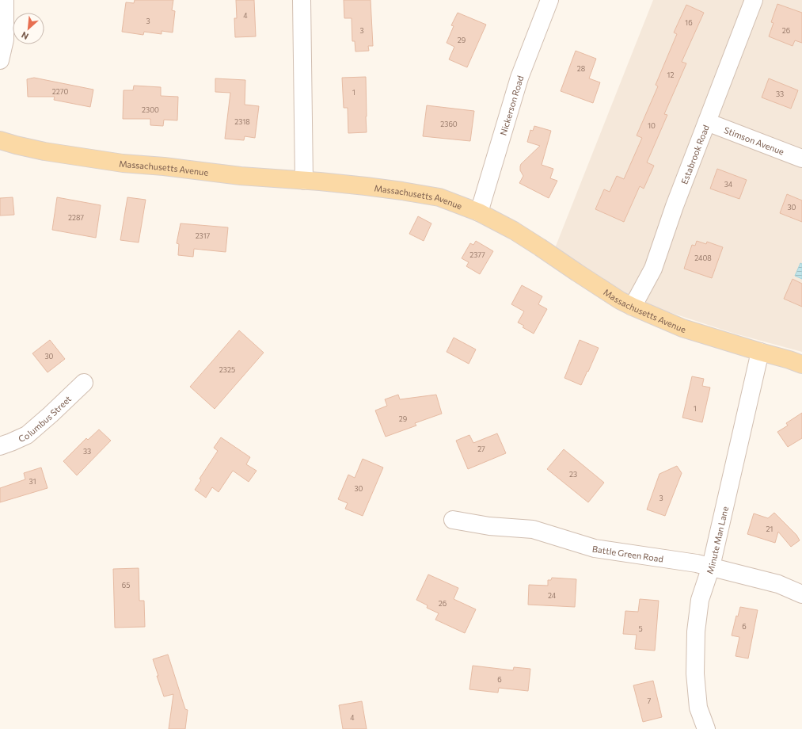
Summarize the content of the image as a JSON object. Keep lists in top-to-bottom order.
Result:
{
  "streets": {
    "main road": ["Massachusetts Avenue"],
    "street": [
      "Nickerson Road",
      "Stimson Avenue",
      "Estabrook Road",
      "Columbus Street",
      "Minute Man Lane",
      "Battle Green Road"
    ]
  },
  "crossings": [
    ["Nickerson Road", "Massachusetts Avenue"],
    ["Stimson Avenue", "Estabrook Road"],
    ["Estabrook Road", "Massachusetts Avenue"],
    ["Massachusetts Avenue", "Minute Man Lane"],
    ["Minute Man Lane", "Battle Green Road"]
  ],
  "house_numbers": [
    "4",
    "3",
    "16",
    "3",
    "26",
    "29",
    "28",
    "12",
    "2270",
    "1",
    "33",
    "2300",
    "2318",
    "2360",
    "10",
    "34",
    "30",
    "2287",
    "2317",
    "2377",
    "2408",
    "30",
    "2325",
    "1",
    "29",
    "27",
    "33",
    "23",
    "31",
    "30",
    "3",
    "21",
    "65",
    "24",
    "26",
    "6",
    "5",
    "6",
    "7",
    "4"
  ],
  "north": "bottom left"
}
